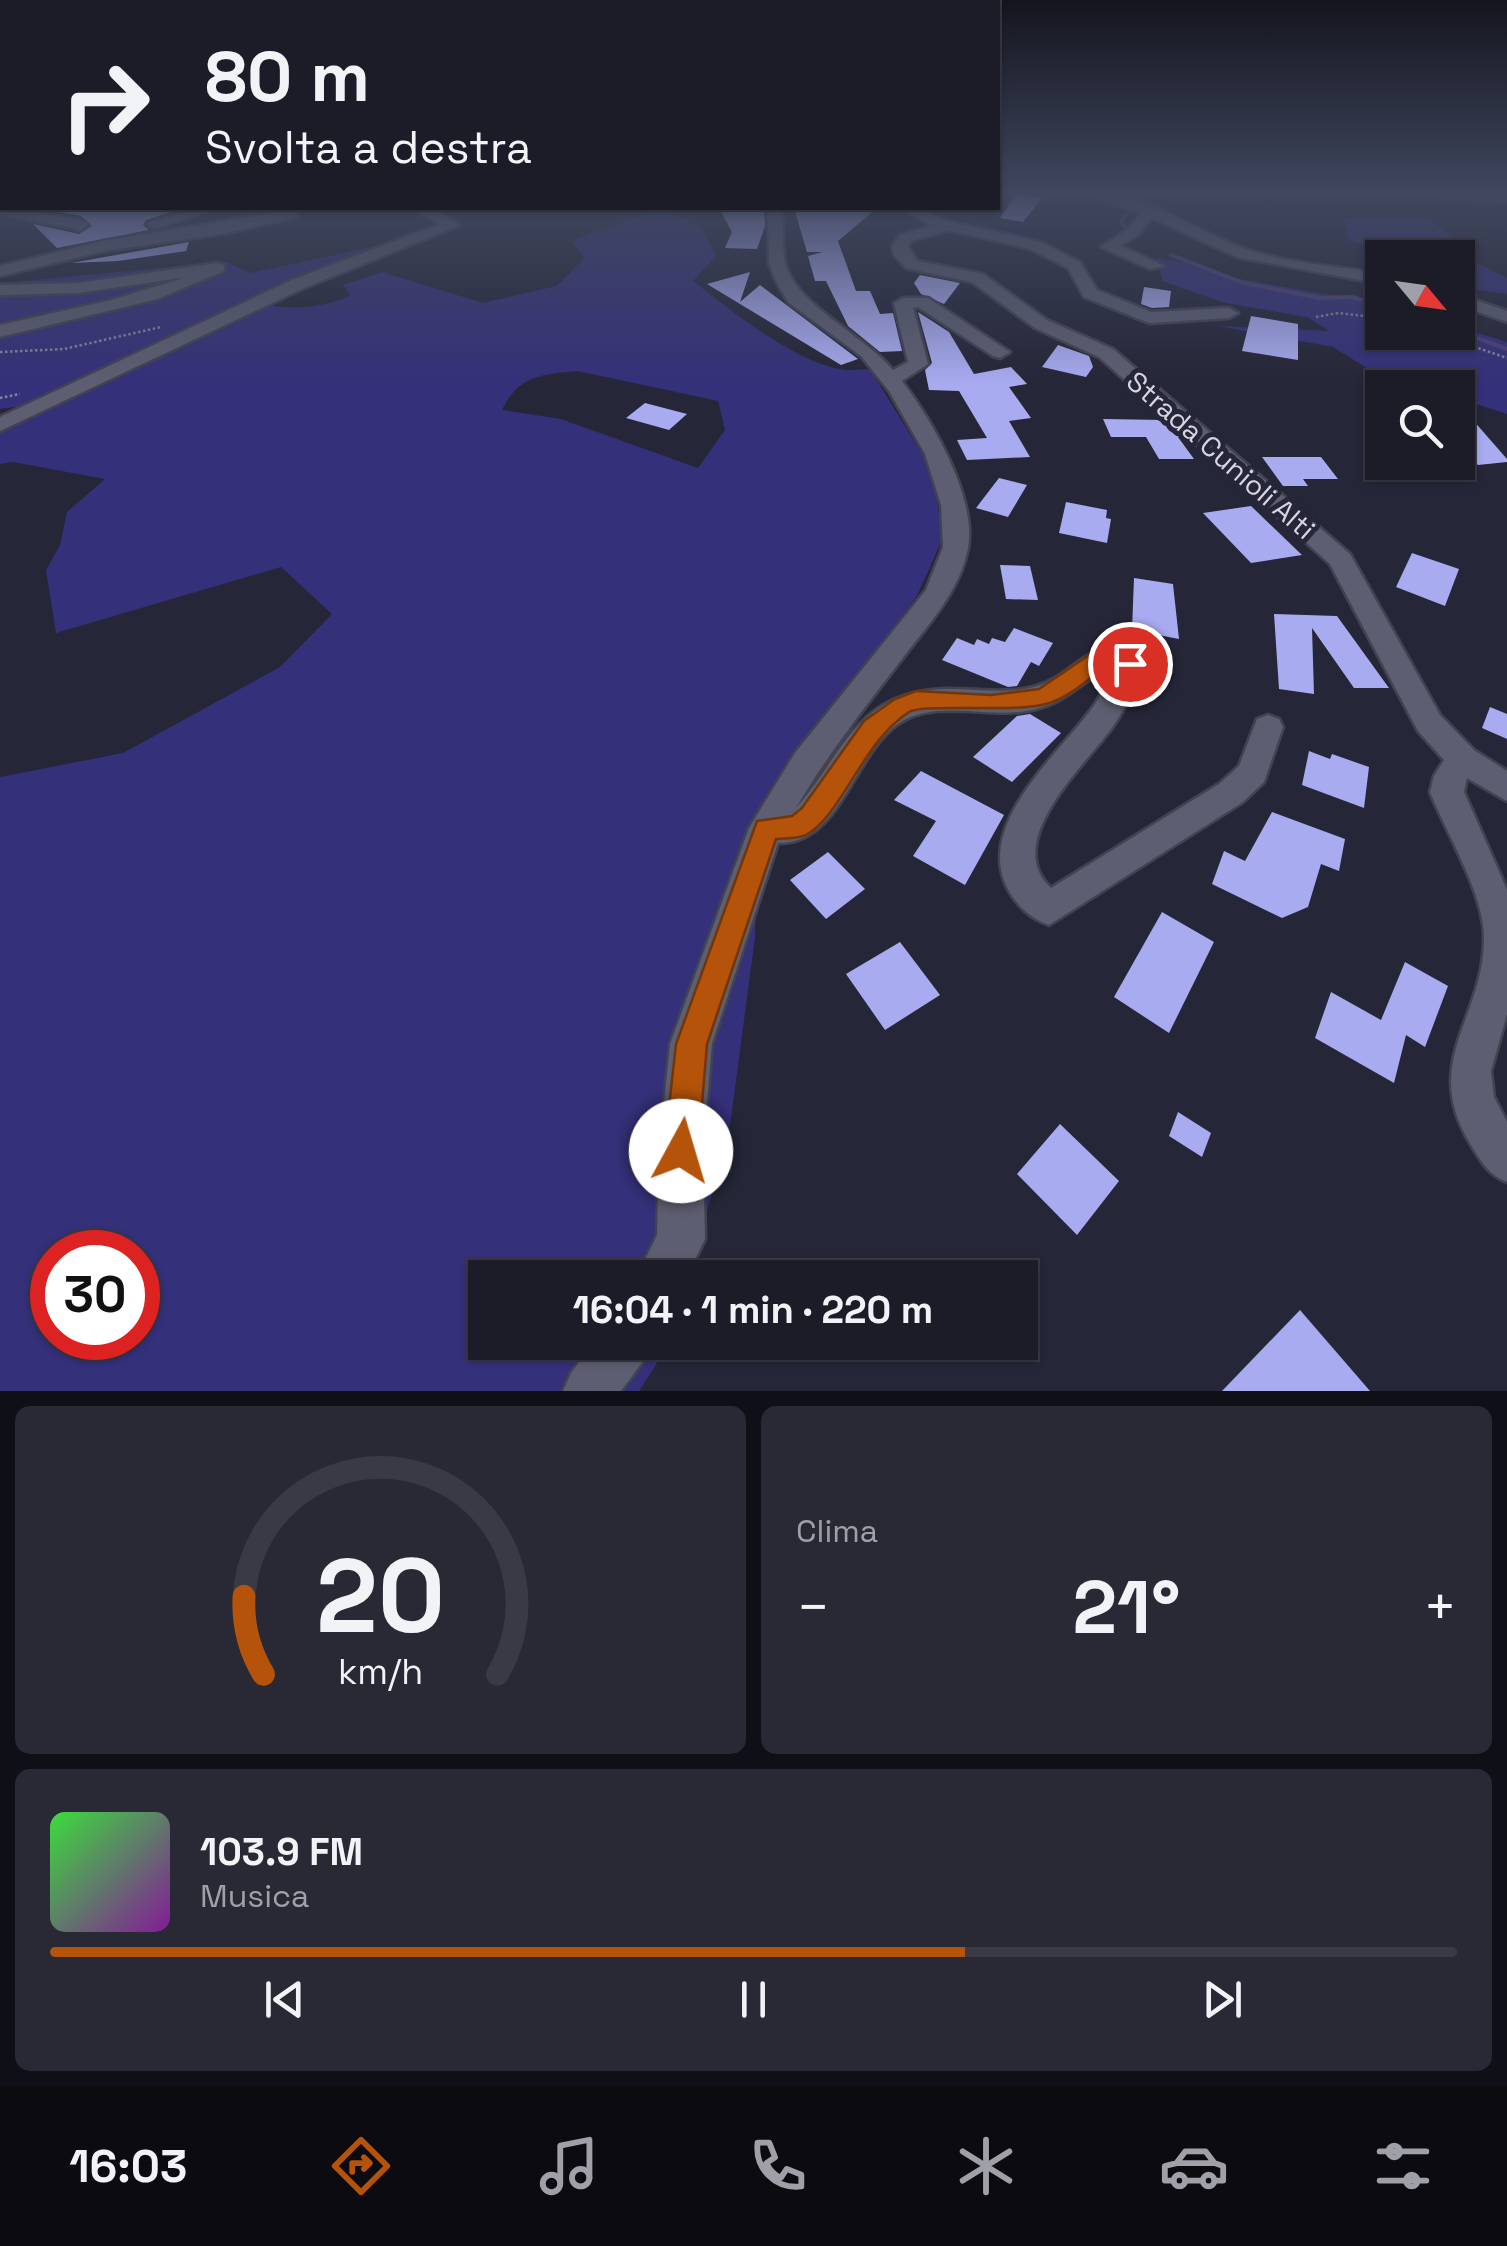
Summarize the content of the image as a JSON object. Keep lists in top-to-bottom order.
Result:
{
  "streets": {
    "street": ["Strada Cunioli Alti"]
  },
  "north": "bottom right",
  "page": {
    "turn": ["80 m", "Svolta a destra"],
    "limit": "30",
    "trip": "16:04 · 1 min · 220 m",
    "tile": "Clima",
    "heat": ["−", "21°", "+"],
    "song": ["103.9 FM", "Musica"],
    "tabs": "16:03",
    "gauge": ["20", "km/h"]
  }
}
